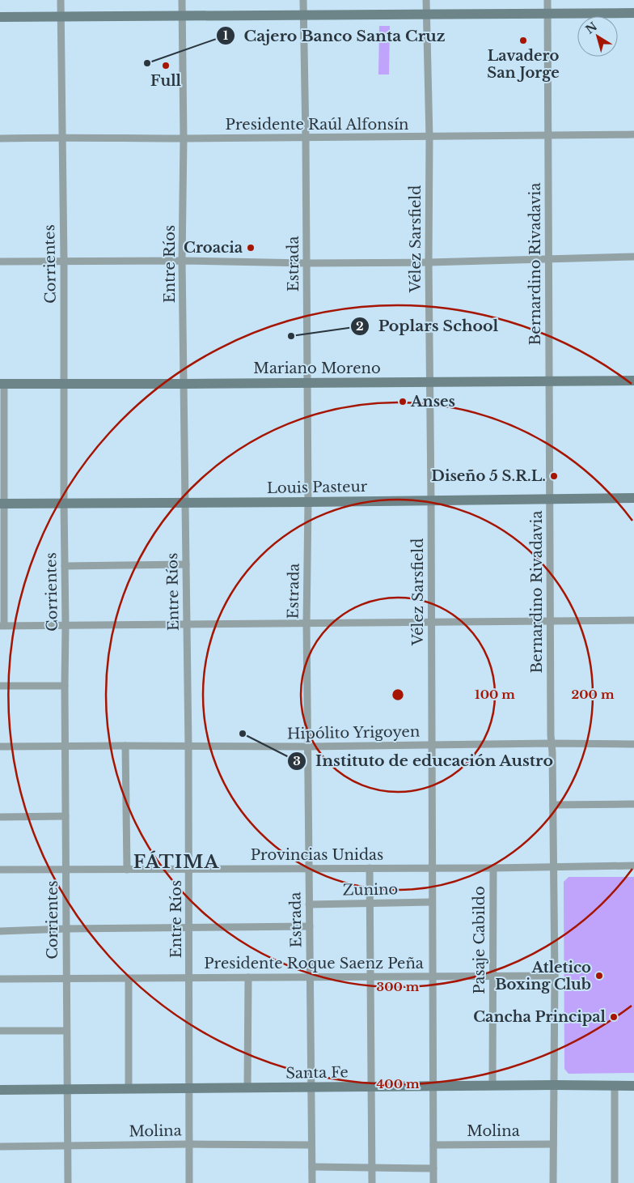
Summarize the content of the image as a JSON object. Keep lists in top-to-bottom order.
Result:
{
  "streets": {
    "street": [
      "Presidente Raúl Alfonsín",
      "Vélez Sarsfield",
      "Corrientes",
      "Entre Ríos",
      "Estrada",
      "Bernardino Rivadavia",
      "Mariano Moreno",
      "Louis Pasteur",
      "Hipólito Yrigoyen",
      "Provincias Unidas",
      "Zunino",
      "Pasaje Cabildo",
      "Presidente Roque Saenz Peña",
      "Santa Fe",
      "Molina"
    ]
  },
  "crossings": [
    ["Presidente Raúl Alfonsín", "Vélez Sarsfield"],
    ["Presidente Raúl Alfonsín", "Corrientes"],
    ["Presidente Raúl Alfonsín", "Entre Ríos"],
    ["Presidente Raúl Alfonsín", "Estrada"],
    ["Presidente Raúl Alfonsín", "Bernardino Rivadavia"],
    ["Vélez Sarsfield", "Mariano Moreno"],
    ["Vélez Sarsfield", "Louis Pasteur"],
    ["Vélez Sarsfield", "Hipólito Yrigoyen"],
    ["Vélez Sarsfield", "Provincias Unidas"],
    ["Vélez Sarsfield", "Zunino"],
    ["Vélez Sarsfield", "Presidente Roque Saenz Peña"],
    ["Vélez Sarsfield", "Santa Fe"],
    ["Vélez Sarsfield", "Molina"],
    ["Corrientes", "Mariano Moreno"],
    ["Corrientes", "Louis Pasteur"],
    ["Corrientes", "Hipólito Yrigoyen"],
    ["Corrientes", "Provincias Unidas"],
    ["Corrientes", "Presidente Roque Saenz Peña"],
    ["Corrientes", "Santa Fe"],
    ["Corrientes", "Molina"],
    ["Entre Ríos", "Mariano Moreno"],
    ["Entre Ríos", "Louis Pasteur"],
    ["Entre Ríos", "Hipólito Yrigoyen"],
    ["Entre Ríos", "Provincias Unidas"],
    ["Entre Ríos", "Presidente Roque Saenz Peña"],
    ["Entre Ríos", "Santa Fe"],
    ["Entre Ríos", "Molina"],
    ["Estrada", "Mariano Moreno"],
    ["Estrada", "Louis Pasteur"],
    ["Estrada", "Hipólito Yrigoyen"],
    ["Estrada", "Provincias Unidas"],
    ["Estrada", "Zunino"],
    ["Estrada", "Presidente Roque Saenz Peña"],
    ["Estrada", "Santa Fe"],
    ["Estrada", "Molina"],
    ["Bernardino Rivadavia", "Mariano Moreno"],
    ["Bernardino Rivadavia", "Louis Pasteur"],
    ["Bernardino Rivadavia", "Hipólito Yrigoyen"],
    ["Bernardino Rivadavia", "Provincias Unidas"],
    ["Bernardino Rivadavia", "Presidente Roque Saenz Peña"],
    ["Bernardino Rivadavia", "Santa Fe"],
    ["Bernardino Rivadavia", "Molina"],
    ["Provincias Unidas", "Pasaje Cabildo"],
    ["Pasaje Cabildo", "Presidente Roque Saenz Peña"],
    ["Pasaje Cabildo", "Santa Fe"]
  ],
  "districts": ["FÁTIMA"],
  "places": [
    "Lavadero San Jorge",
    "Cajero Banco Santa Cruz",
    "Full",
    "Croacia",
    "Poplars School",
    "Anses",
    "Diseño 5 S.R.L.",
    "Instituto de educación Austro",
    "Atletico Boxing Club",
    "Cancha Principal"
  ],
  "north": "top left",
  "rings": [
    "100 m",
    "200 m",
    "300 m",
    "400 m"
  ]
}
